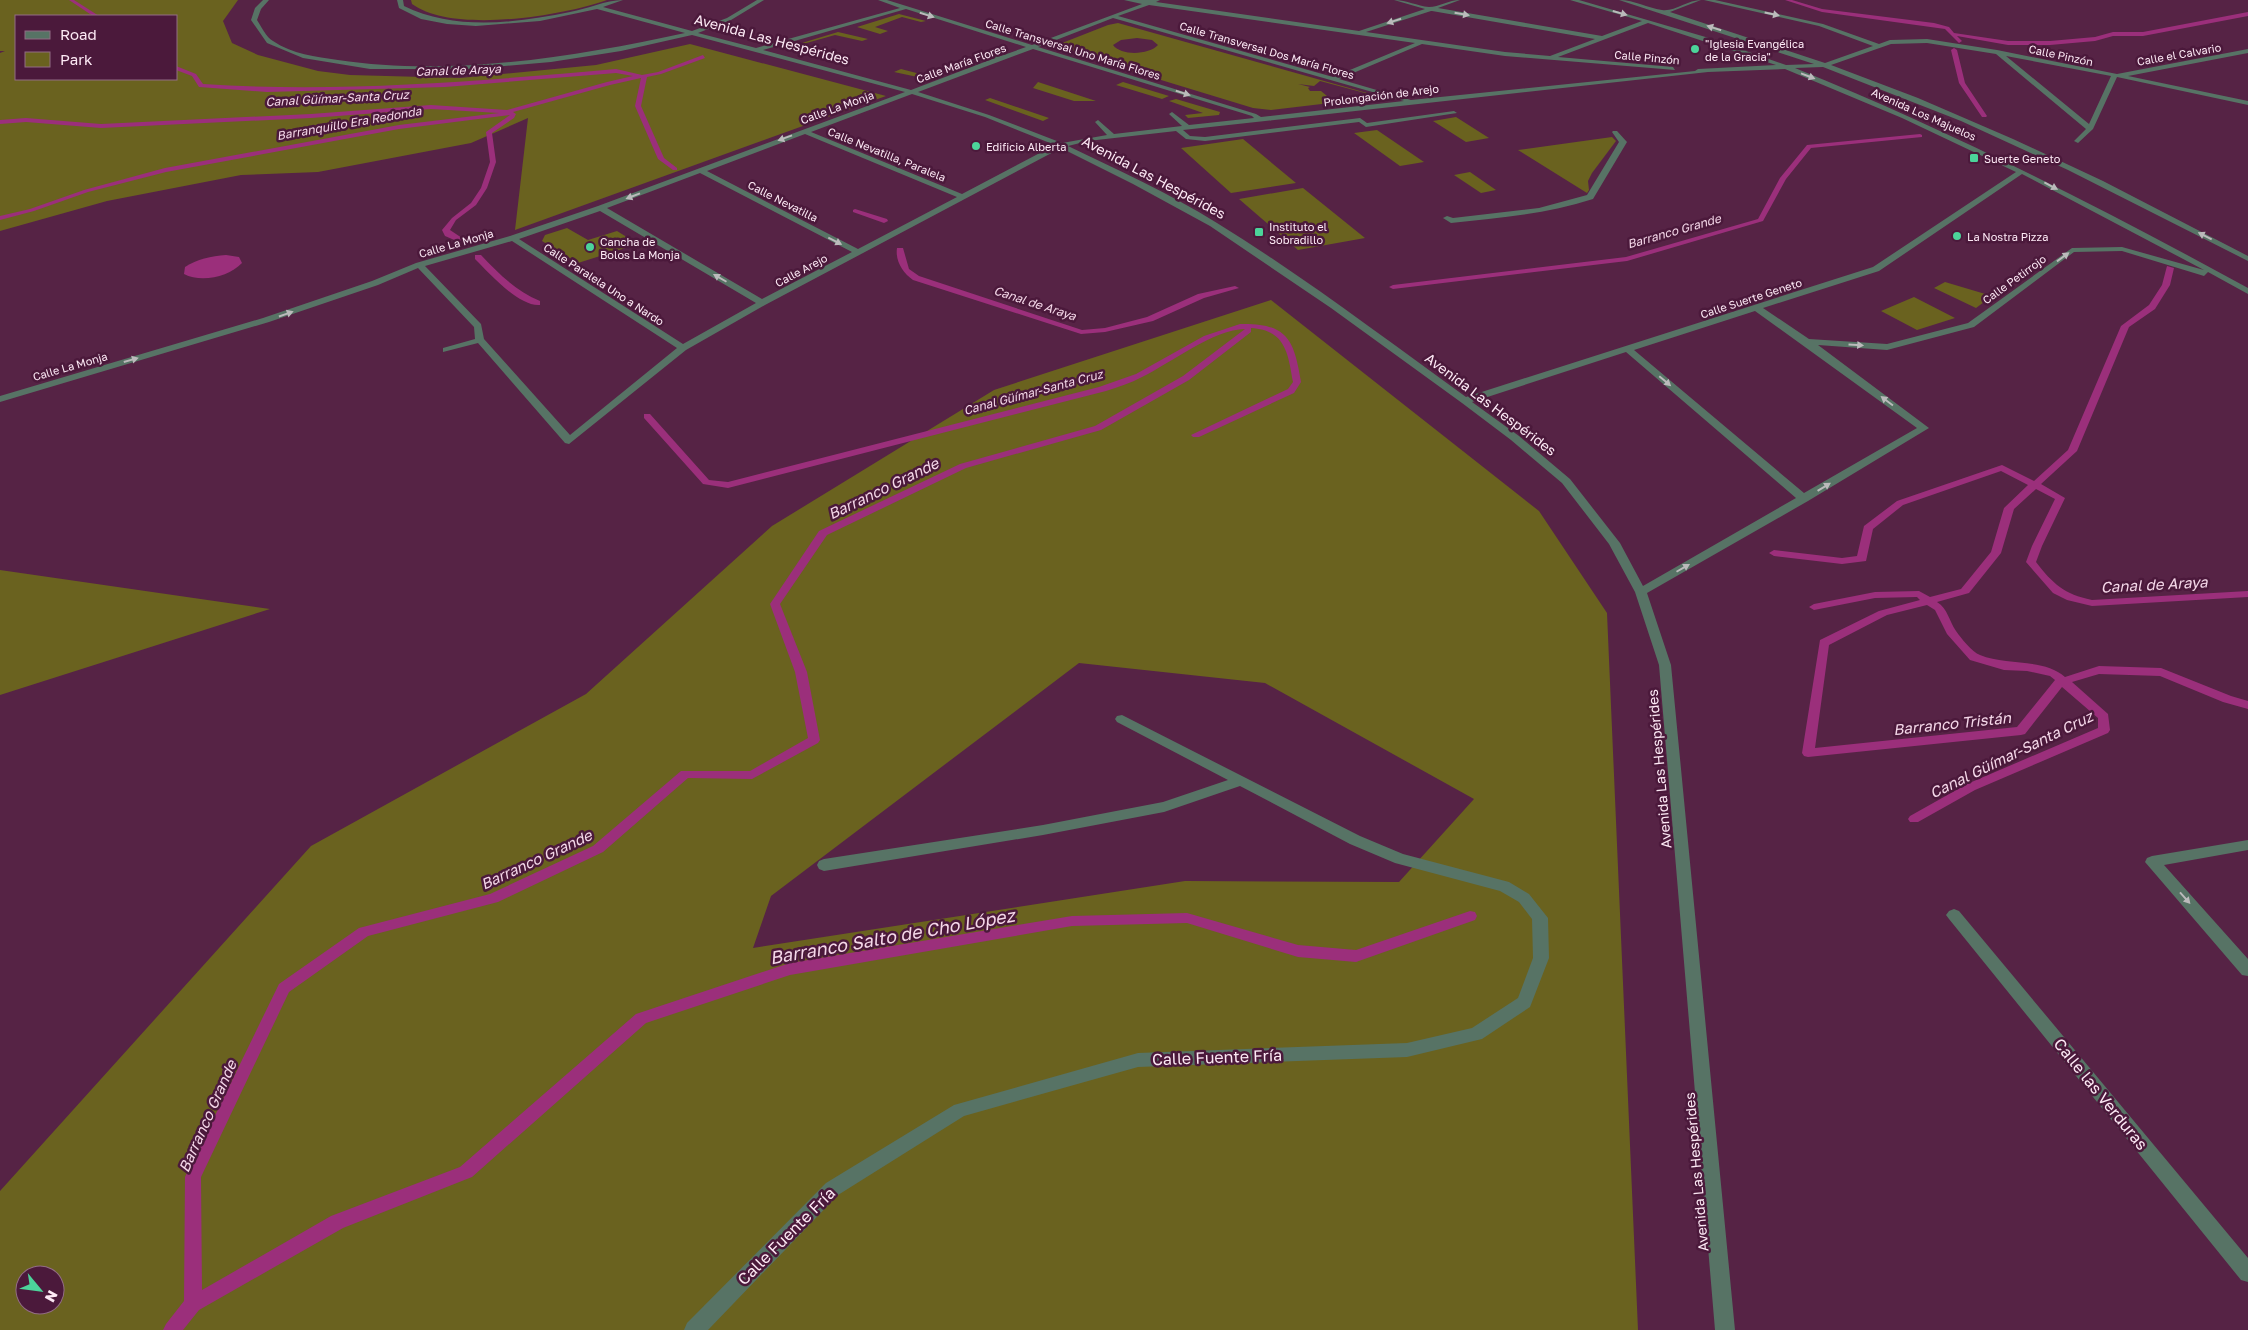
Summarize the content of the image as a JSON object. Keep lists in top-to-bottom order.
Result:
{
  "streets": {
    "street": [
      "Avenida Las Hespérides",
      "Calle Transversal Uno María Flores",
      "Calle Transversal Dos María Flores",
      "Calle el Calvario",
      "Calle Pinzón",
      "Calle María Flores",
      "Prolongación de Arejo",
      "Calle La Monja",
      "Avenida Los Majuelos",
      "Calle Nevatilla, Paralela",
      "Calle Nevatilla",
      "Calle Arejo",
      "Calle Petirrojo",
      "Calle Paralela Uno a Nardo",
      "Calle Suerte Geneto",
      "Calle Fuente Fría",
      "Calle las Verduras"
    ]
  },
  "crossings": [
    ["Avenida Las Hespérides", "Calle María Flores"],
    ["Avenida Las Hespérides", "Prolongación de Arejo"],
    ["Avenida Las Hespérides", "Calle La Monja"],
    ["Avenida Las Hespérides", "Calle Arejo"],
    ["Avenida Las Hespérides", "Calle Suerte Geneto"],
    ["Calle Transversal Uno María Flores", "Calle María Flores"],
    ["Calle Transversal Uno María Flores", "Prolongación de Arejo"],
    ["Calle Transversal Dos María Flores", "Calle María Flores"],
    ["Calle Transversal Dos María Flores", "Prolongación de Arejo"],
    ["Calle el Calvario", "Calle Pinzón"],
    ["Calle Pinzón", "Calle María Flores"],
    ["Calle Pinzón", "Prolongación de Arejo"],
    ["Calle Pinzón", "Avenida Los Majuelos"],
    ["Calle María Flores", "Calle La Monja"],
    ["Prolongación de Arejo", "Calle Arejo"],
    ["Calle La Monja", "Calle Nevatilla, Paralela"],
    ["Calle La Monja", "Calle Nevatilla"],
    ["Calle La Monja", "Calle Paralela Uno a Nardo"],
    ["Avenida Los Majuelos", "Calle Petirrojo"],
    ["Avenida Los Majuelos", "Calle Suerte Geneto"],
    ["Calle Nevatilla, Paralela", "Calle Arejo"],
    ["Calle Nevatilla", "Calle Arejo"],
    ["Calle Arejo", "Calle Paralela Uno a Nardo"]
  ],
  "one_way": ["Calle Petirrojo"],
  "water": [
    "Canal de Araya",
    "Canal Güímar-Santa Cruz",
    "Barranquillo Era Redonda",
    "Barranco Grande",
    "Barranco Tristán",
    "Barranco Salto de Cho López"
  ],
  "places": {
    "other": [
      "\"Iglesia Evangélica de la Gracia\"",
      "Edificio Alberta",
      "La Nostra Pizza",
      "Cancha de Bolos La Monja"
    ],
    "transit": ["Suerte Geneto", "Instituto el Sobradillo"]
  },
  "legend": ["Road", "Park"],
  "north": "bottom right"
}
